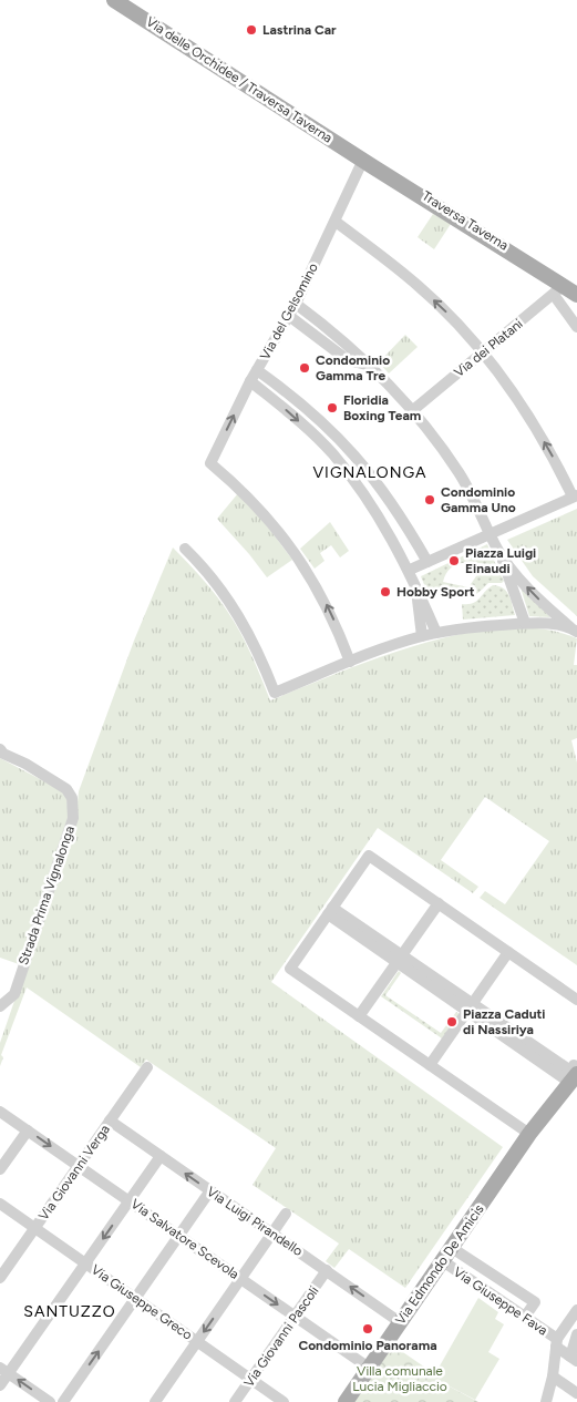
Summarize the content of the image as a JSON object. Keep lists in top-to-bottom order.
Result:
{
  "streets": {
    "main road": ["Via delle Orchidee / Traversa Taverna", "Via Edmondo De Amicis"],
    "street": [
      "Via del Gelsomino",
      "Via dei Platani",
      "Strada Prima Vignalonga",
      "Via Giovanni Verga",
      "Via Luigi Pirandello",
      "Via Salvatore Scevola",
      "Via Giuseppe Fava",
      "Via Giuseppe Greco",
      "Via Giovanni Pascoli"
    ]
  },
  "crossings": [
    ["Via delle Orchidee / Traversa Taverna", "Via del Gelsomino"],
    ["Via delle Orchidee / Traversa Taverna", "Via dei Platani"],
    ["Via Giovanni Verga", "Via Luigi Pirandello"],
    ["Via Giovanni Verga", "Via Salvatore Scevola"],
    ["Via Giovanni Verga", "Via Giuseppe Greco"],
    ["Via Luigi Pirandello", "Via Edmondo De Amicis"],
    ["Via Luigi Pirandello", "Via Giovanni Pascoli"],
    ["Via Salvatore Scevola", "Via Edmondo De Amicis"],
    ["Via Salvatore Scevola", "Via Giovanni Pascoli"],
    ["Via Edmondo De Amicis", "Via Giuseppe Fava"],
    ["Via Giuseppe Greco", "Via Giovanni Pascoli"]
  ],
  "one_way": ["Via Luigi Pirandello"],
  "districts": ["VIGNALONGA", "SANTUZZO"],
  "parks": ["Villa comunale Lucia Migliaccio"],
  "places": [
    "Lastrina Car",
    "Condominio Gamma Tre",
    "Floridia Boxing Team",
    "Condominio Gamma Uno",
    "Piazza Luigi Einaudi",
    "Hobby Sport",
    "Piazza Caduti di Nassiriya",
    "Condominio Panorama"
  ]
}
